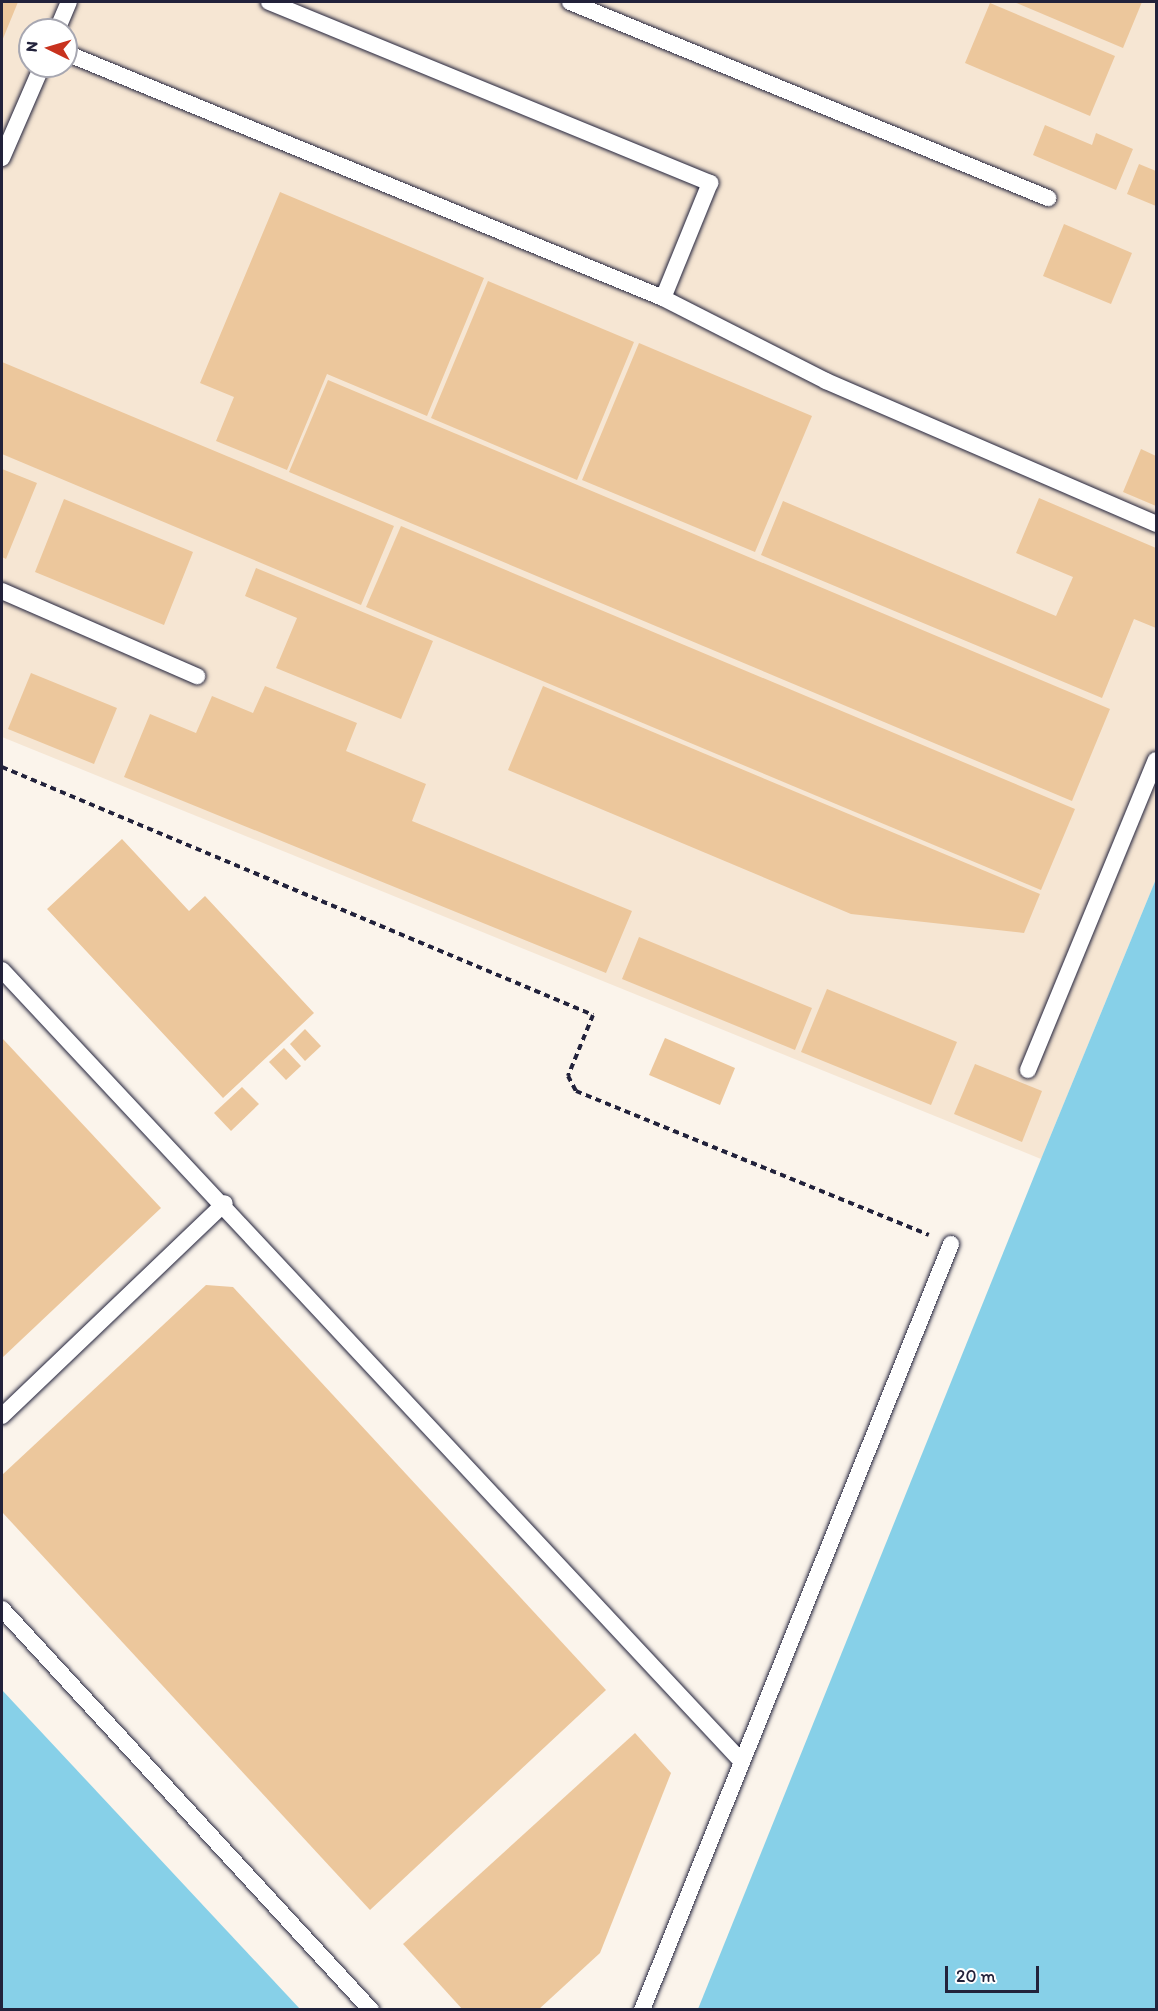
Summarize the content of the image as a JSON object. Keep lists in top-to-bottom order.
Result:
{
  "scale_bar": "20 m",
  "north": "left"
}
